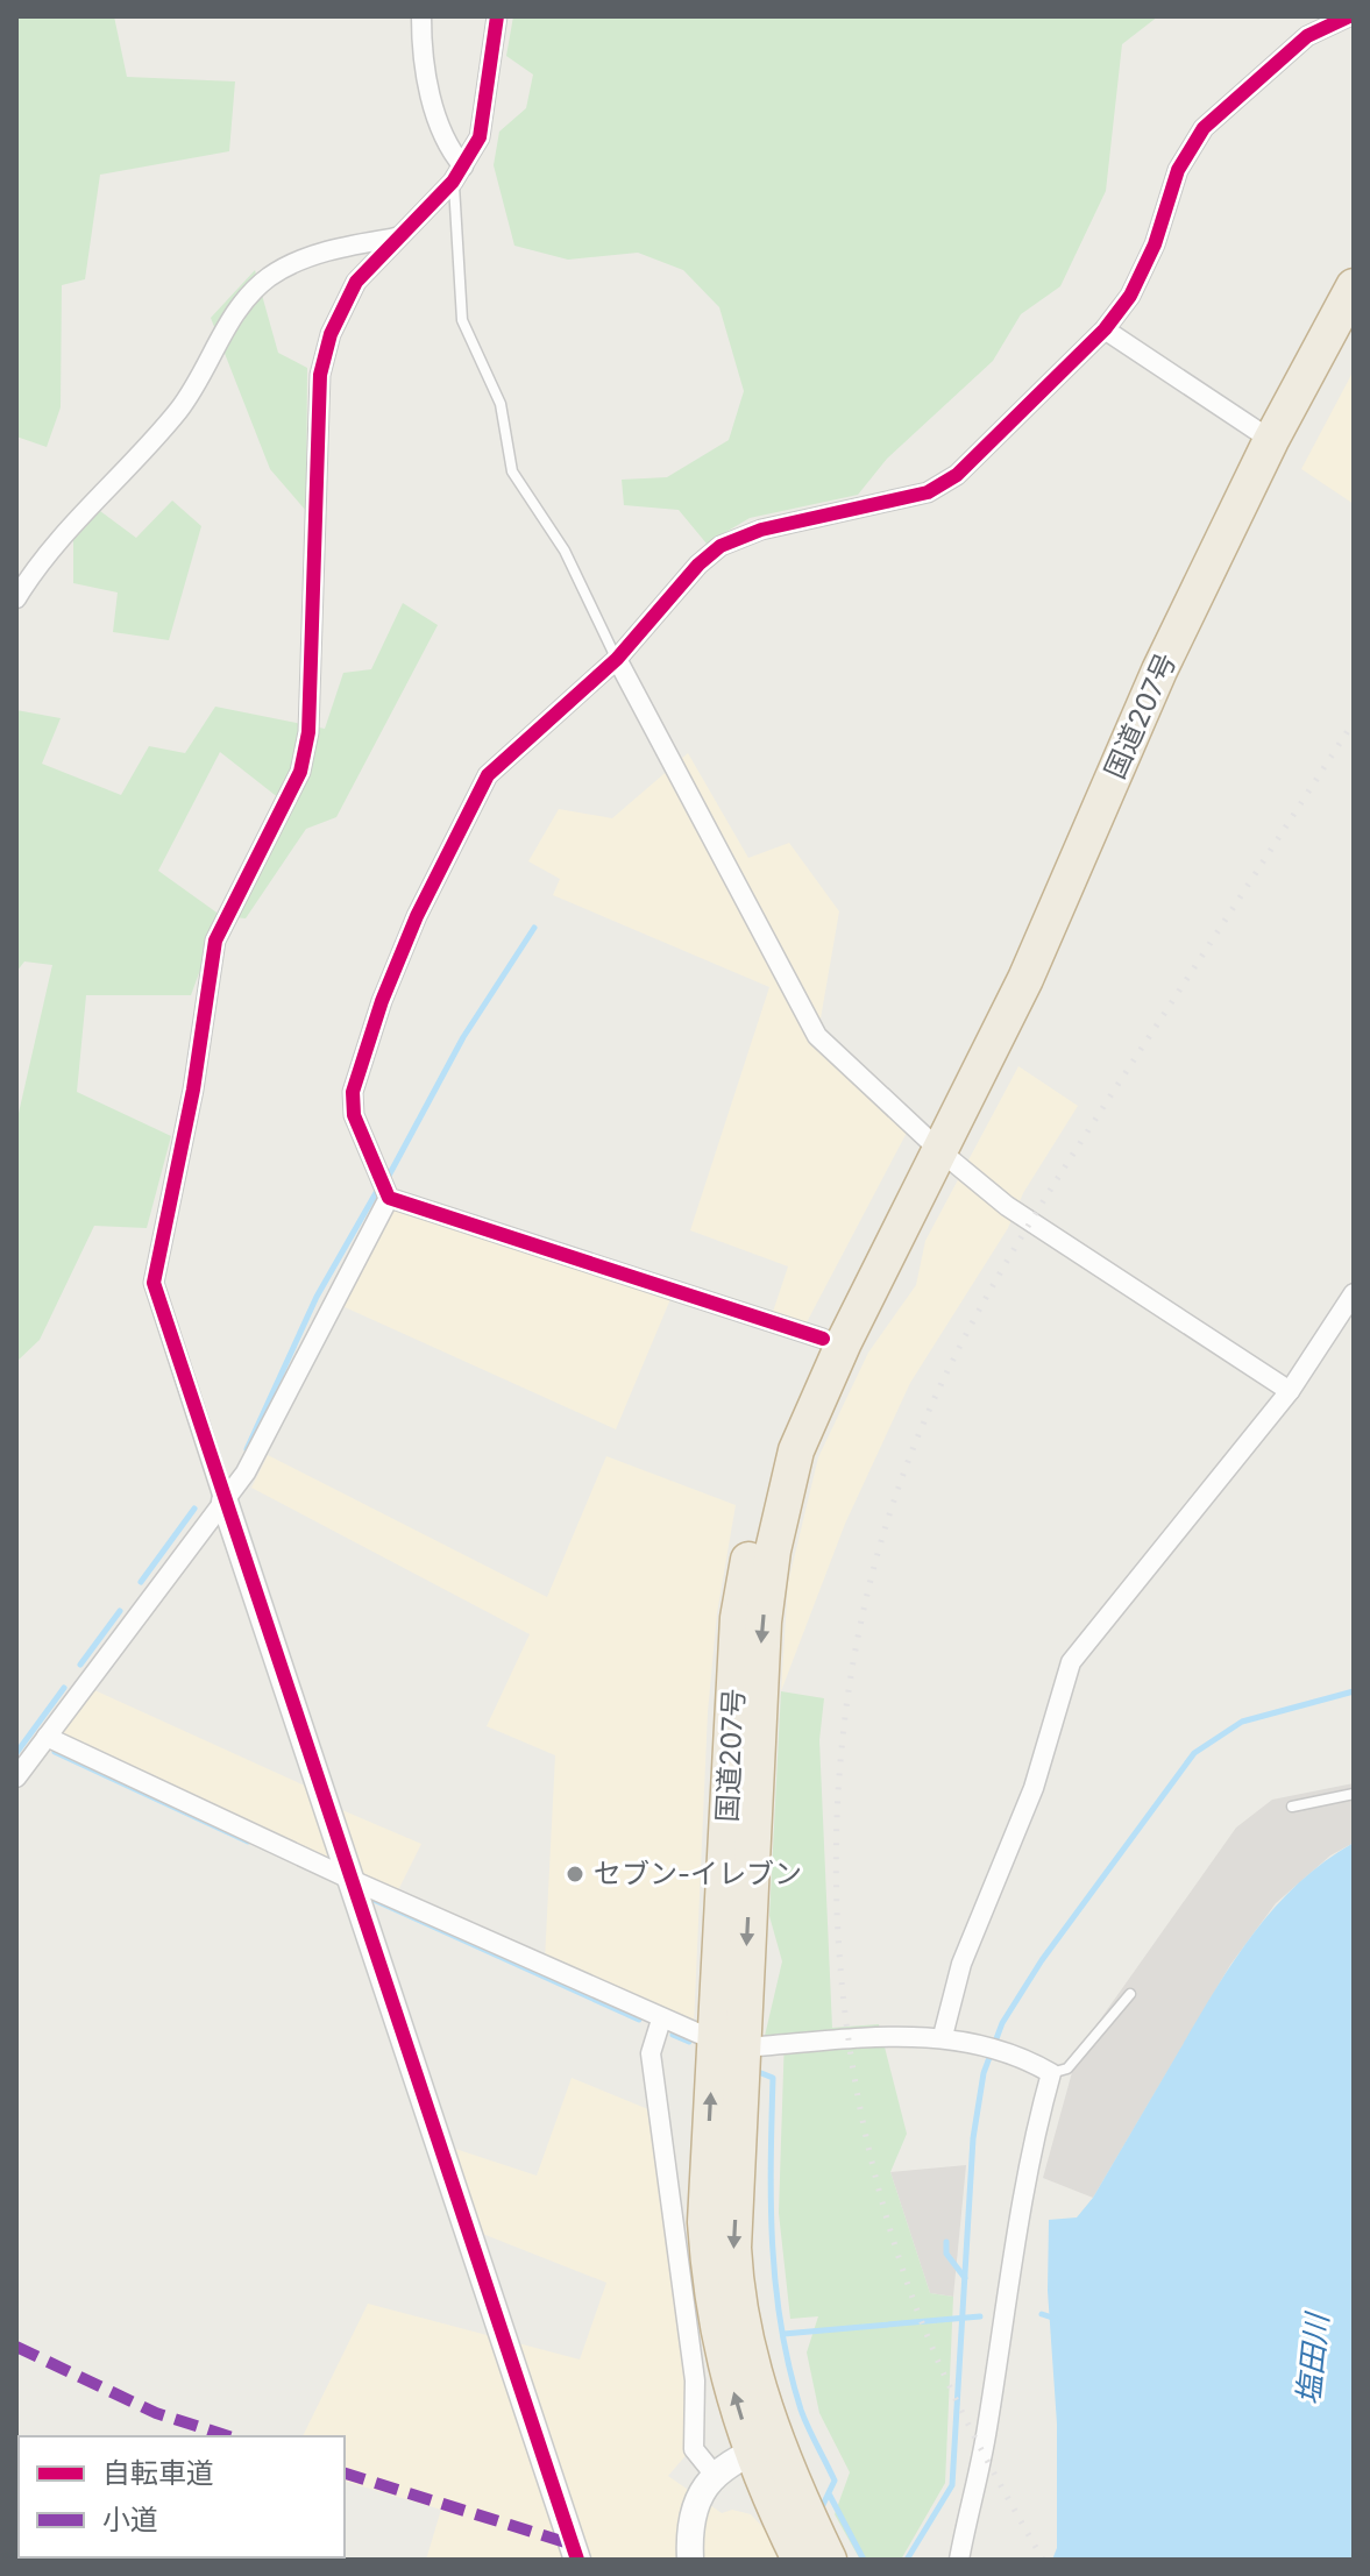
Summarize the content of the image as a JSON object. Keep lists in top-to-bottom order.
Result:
{
  "streets": {
    "highway": ["国道207号"]
  },
  "water": ["塩田川"],
  "places": ["セブン-イレブン"],
  "legend": ["自転車道", "小道"]
}
